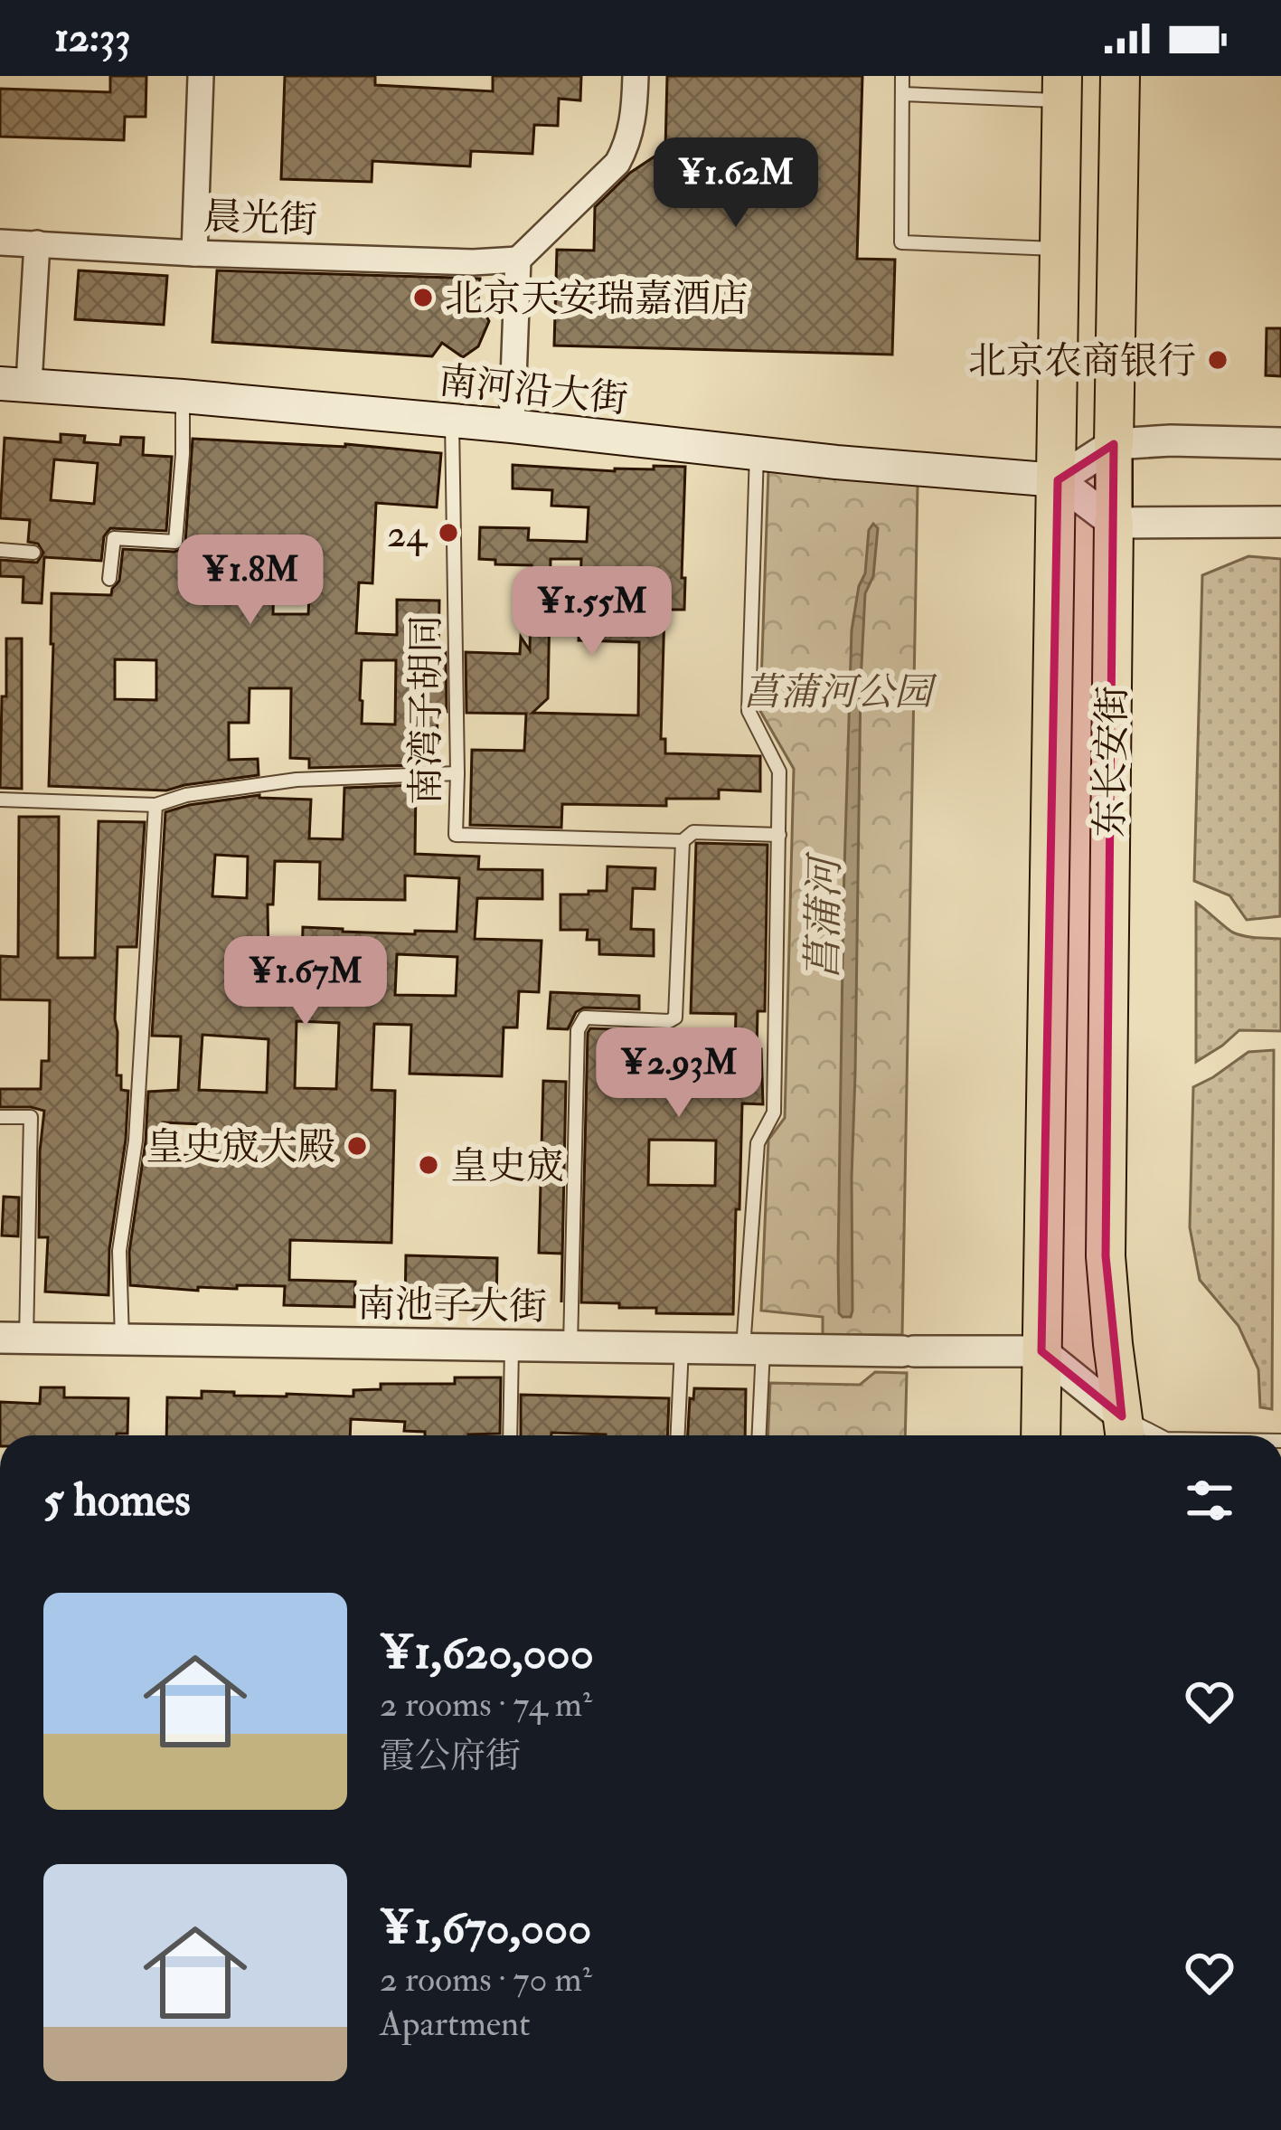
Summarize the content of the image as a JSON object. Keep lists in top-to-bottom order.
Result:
{
  "streets": {
    "highway": ["东长安街"],
    "main road": ["南河沿大街"],
    "street": ["晨光街", "南池子大街"],
    "lane": ["南湾子胡同"]
  },
  "crossings": [
    ["南河沿大街", "南湾子胡同"],
    ["南河沿大街", "东长安街"],
    ["东长安街", "南池子大街"]
  ],
  "water": ["菖蒲河"],
  "parks": ["菖蒲河公园"],
  "places": [
    "北京天安瑞嘉酒店",
    "北京农商银行",
    "24",
    "皇史宬大殿",
    "皇史宬"
  ],
  "page": {
    "status": "12:33",
    "price": [
      "¥1.62M",
      "¥1.8M",
      "¥1.55M",
      "¥1.67M",
      "¥2.93M"
    ],
    "heading": "5 homes",
    "list": [
      {
        "name": "¥1,620,000",
        "note": "2 rooms · 74 m² · 霞公府街"
      },
      {
        "name": "¥1,670,000",
        "note": "2 rooms · 70 m² · Apartment"
      }
    ]
  }
}
